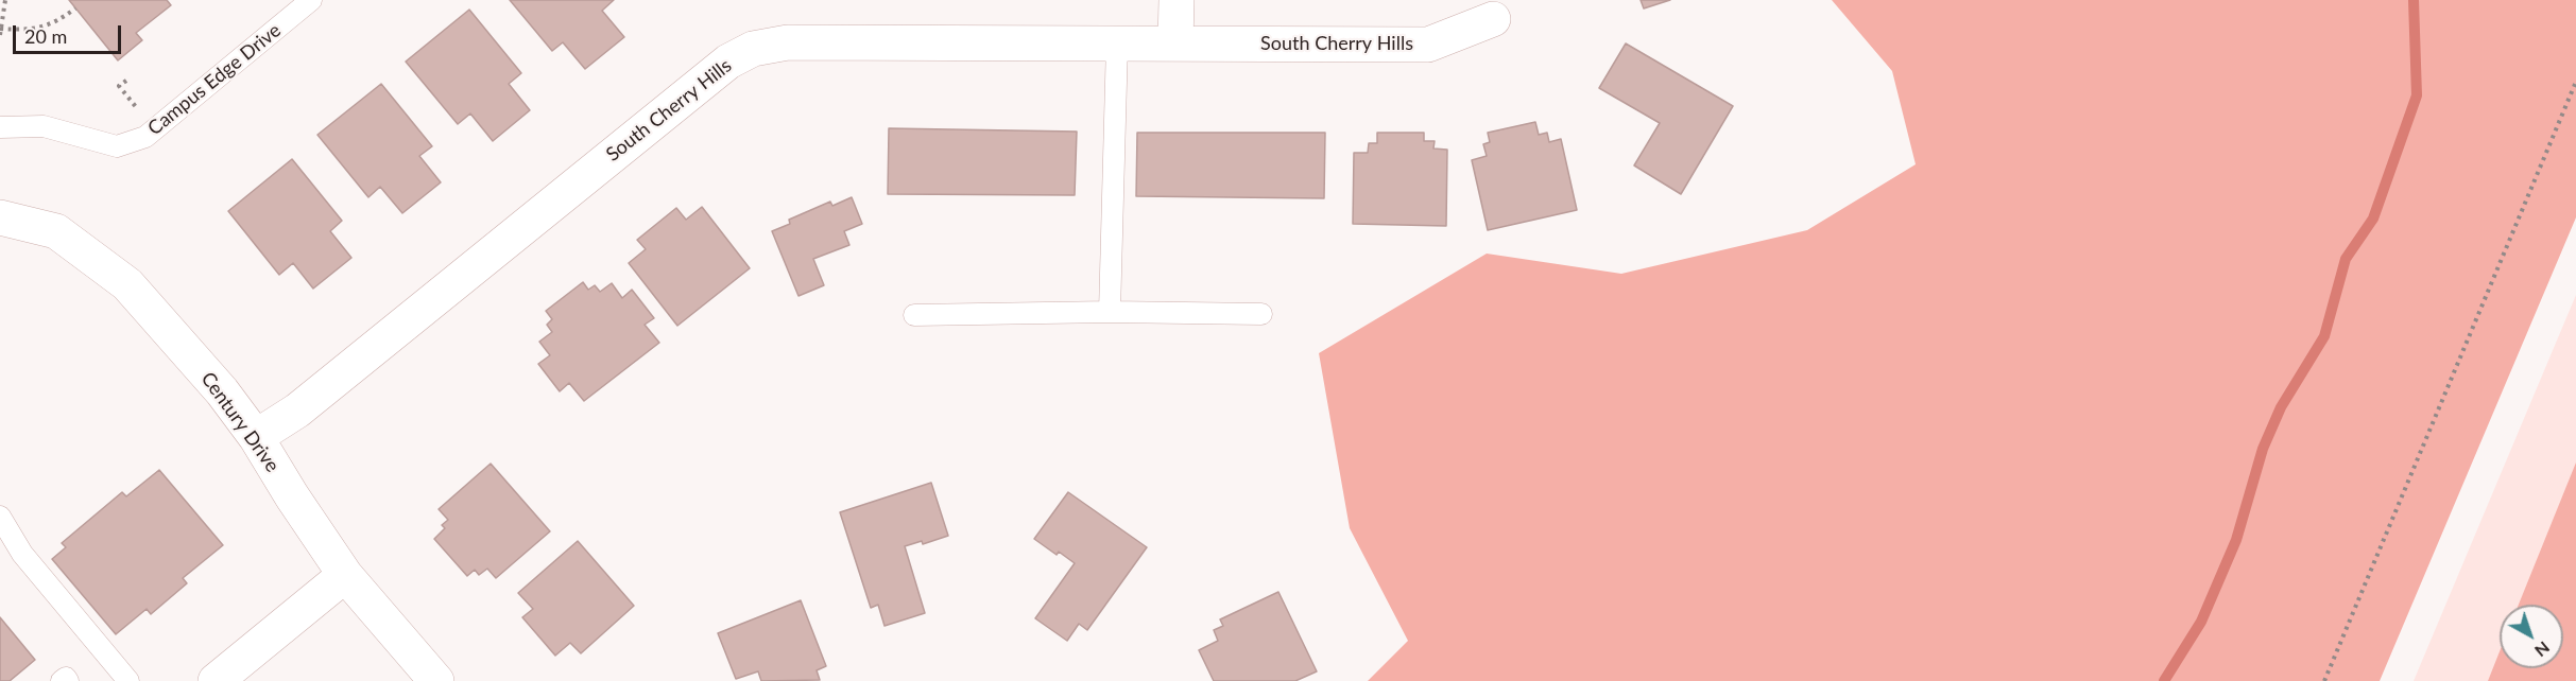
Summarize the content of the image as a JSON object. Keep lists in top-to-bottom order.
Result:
{
  "streets": {
    "street": ["South Cherry Hills", "Century Drive"],
    "lane": ["Campus Edge Drive"]
  },
  "crossings": [
    ["South Cherry Hills", "Century Drive"]
  ],
  "scale_bar": "20 m",
  "north": "bottom right"
}
